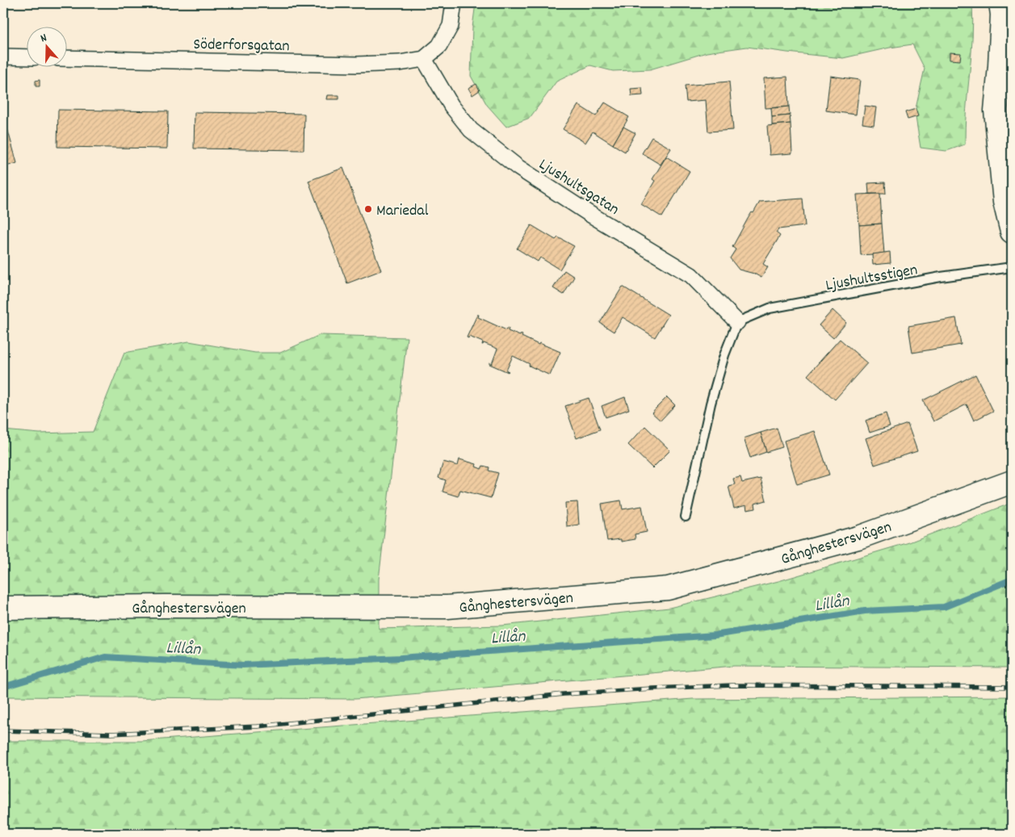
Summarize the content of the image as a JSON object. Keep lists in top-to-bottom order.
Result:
{
  "streets": {
    "street": ["Söderforsgatan", "Ljushultsgatan", "Gånghestersvägen"],
    "lane": ["Ljushultsstigen"]
  },
  "crossings": [
    ["Söderforsgatan", "Ljushultsgatan"],
    ["Ljushultsgatan", "Ljushultsstigen"]
  ],
  "water": ["Lillån"],
  "places": ["Mariedal"],
  "north": "top"
}
